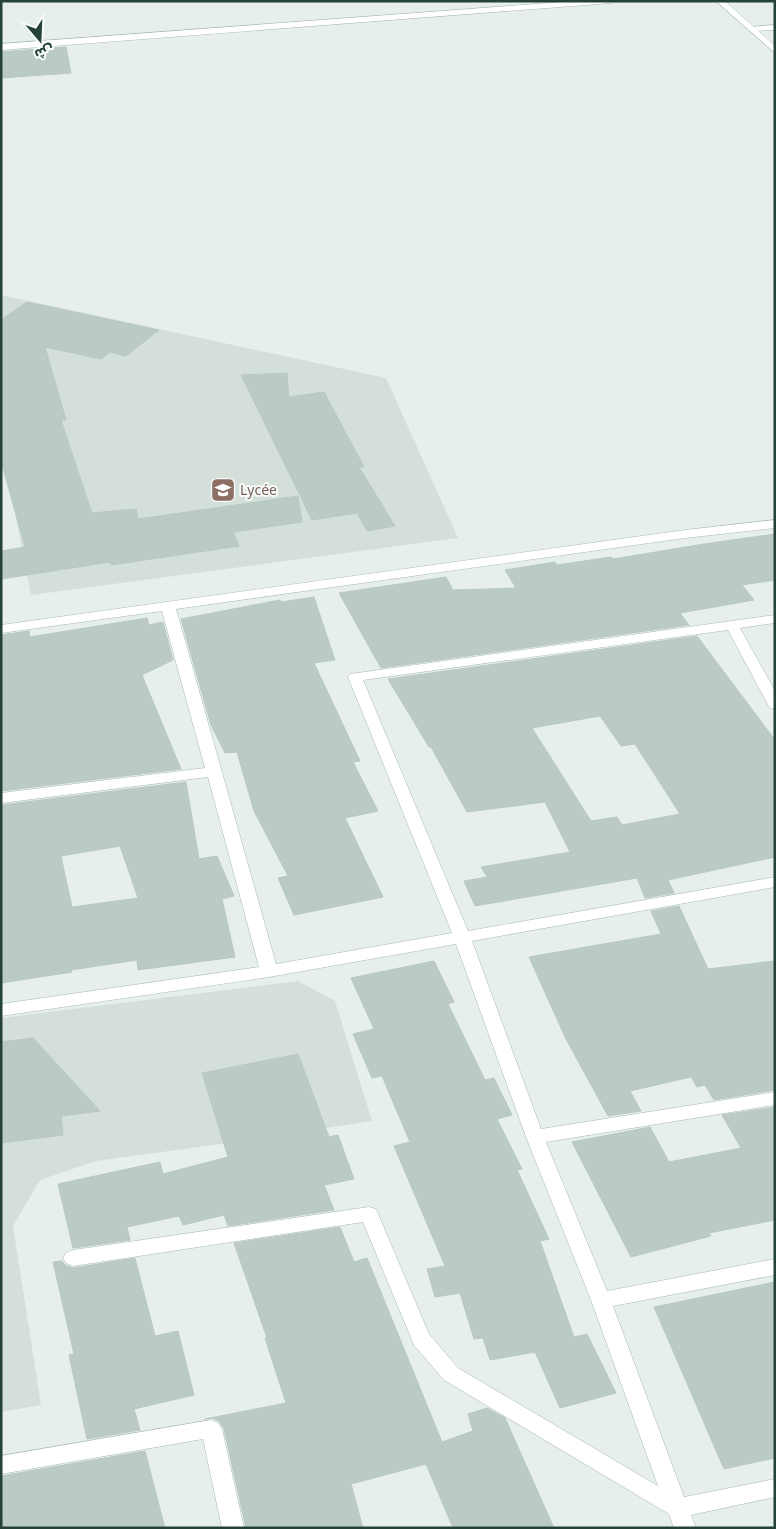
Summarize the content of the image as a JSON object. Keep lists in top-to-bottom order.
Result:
{
  "places": {
    "school or university": ["Lycée"]
  },
  "north": "bottom"
}
